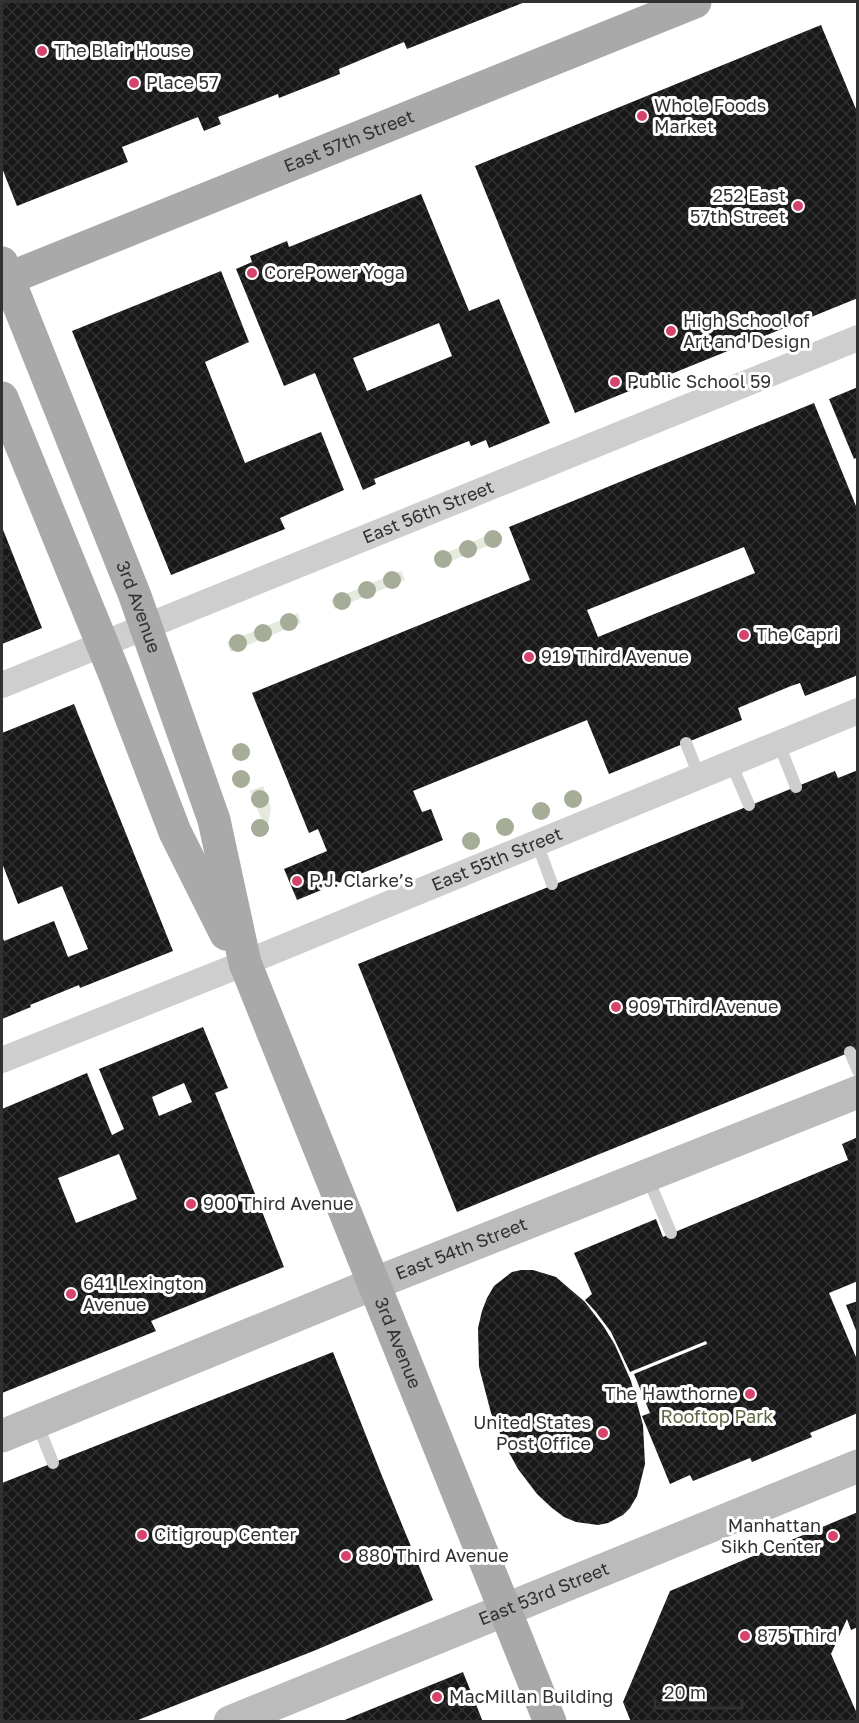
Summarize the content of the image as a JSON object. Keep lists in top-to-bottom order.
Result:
{
  "streets": {
    "main road": [
      "East 57th Street",
      "3rd Avenue",
      "East 54th Street",
      "East 53rd Street"
    ],
    "street": ["East 56th Street", "East 55th Street"]
  },
  "crossings": [
    ["East 57th Street", "3rd Avenue"],
    ["East 56th Street", "3rd Avenue"],
    ["3rd Avenue", "East 55th Street"],
    ["3rd Avenue", "East 54th Street"],
    ["3rd Avenue", "East 53rd Street"]
  ],
  "parks": ["Rooftop Park"],
  "places": [
    "The Blair House",
    "Place 57",
    "Whole Foods Market",
    "252 East 57th Street",
    "CorePower Yoga",
    "High School of Art and Design",
    "Public School 59",
    "The Capri",
    "919 Third Avenue",
    "P.J. Clarke’s",
    "909 Third Avenue",
    "900 Third Avenue",
    "641 Lexington Avenue",
    "The Hawthorne",
    "United States Post Office",
    "Citigroup Center",
    "Manhattan Sikh Center",
    "880 Third Avenue",
    "875 Third",
    "MacMillan Building"
  ],
  "scale_bar": "20 m"
}
